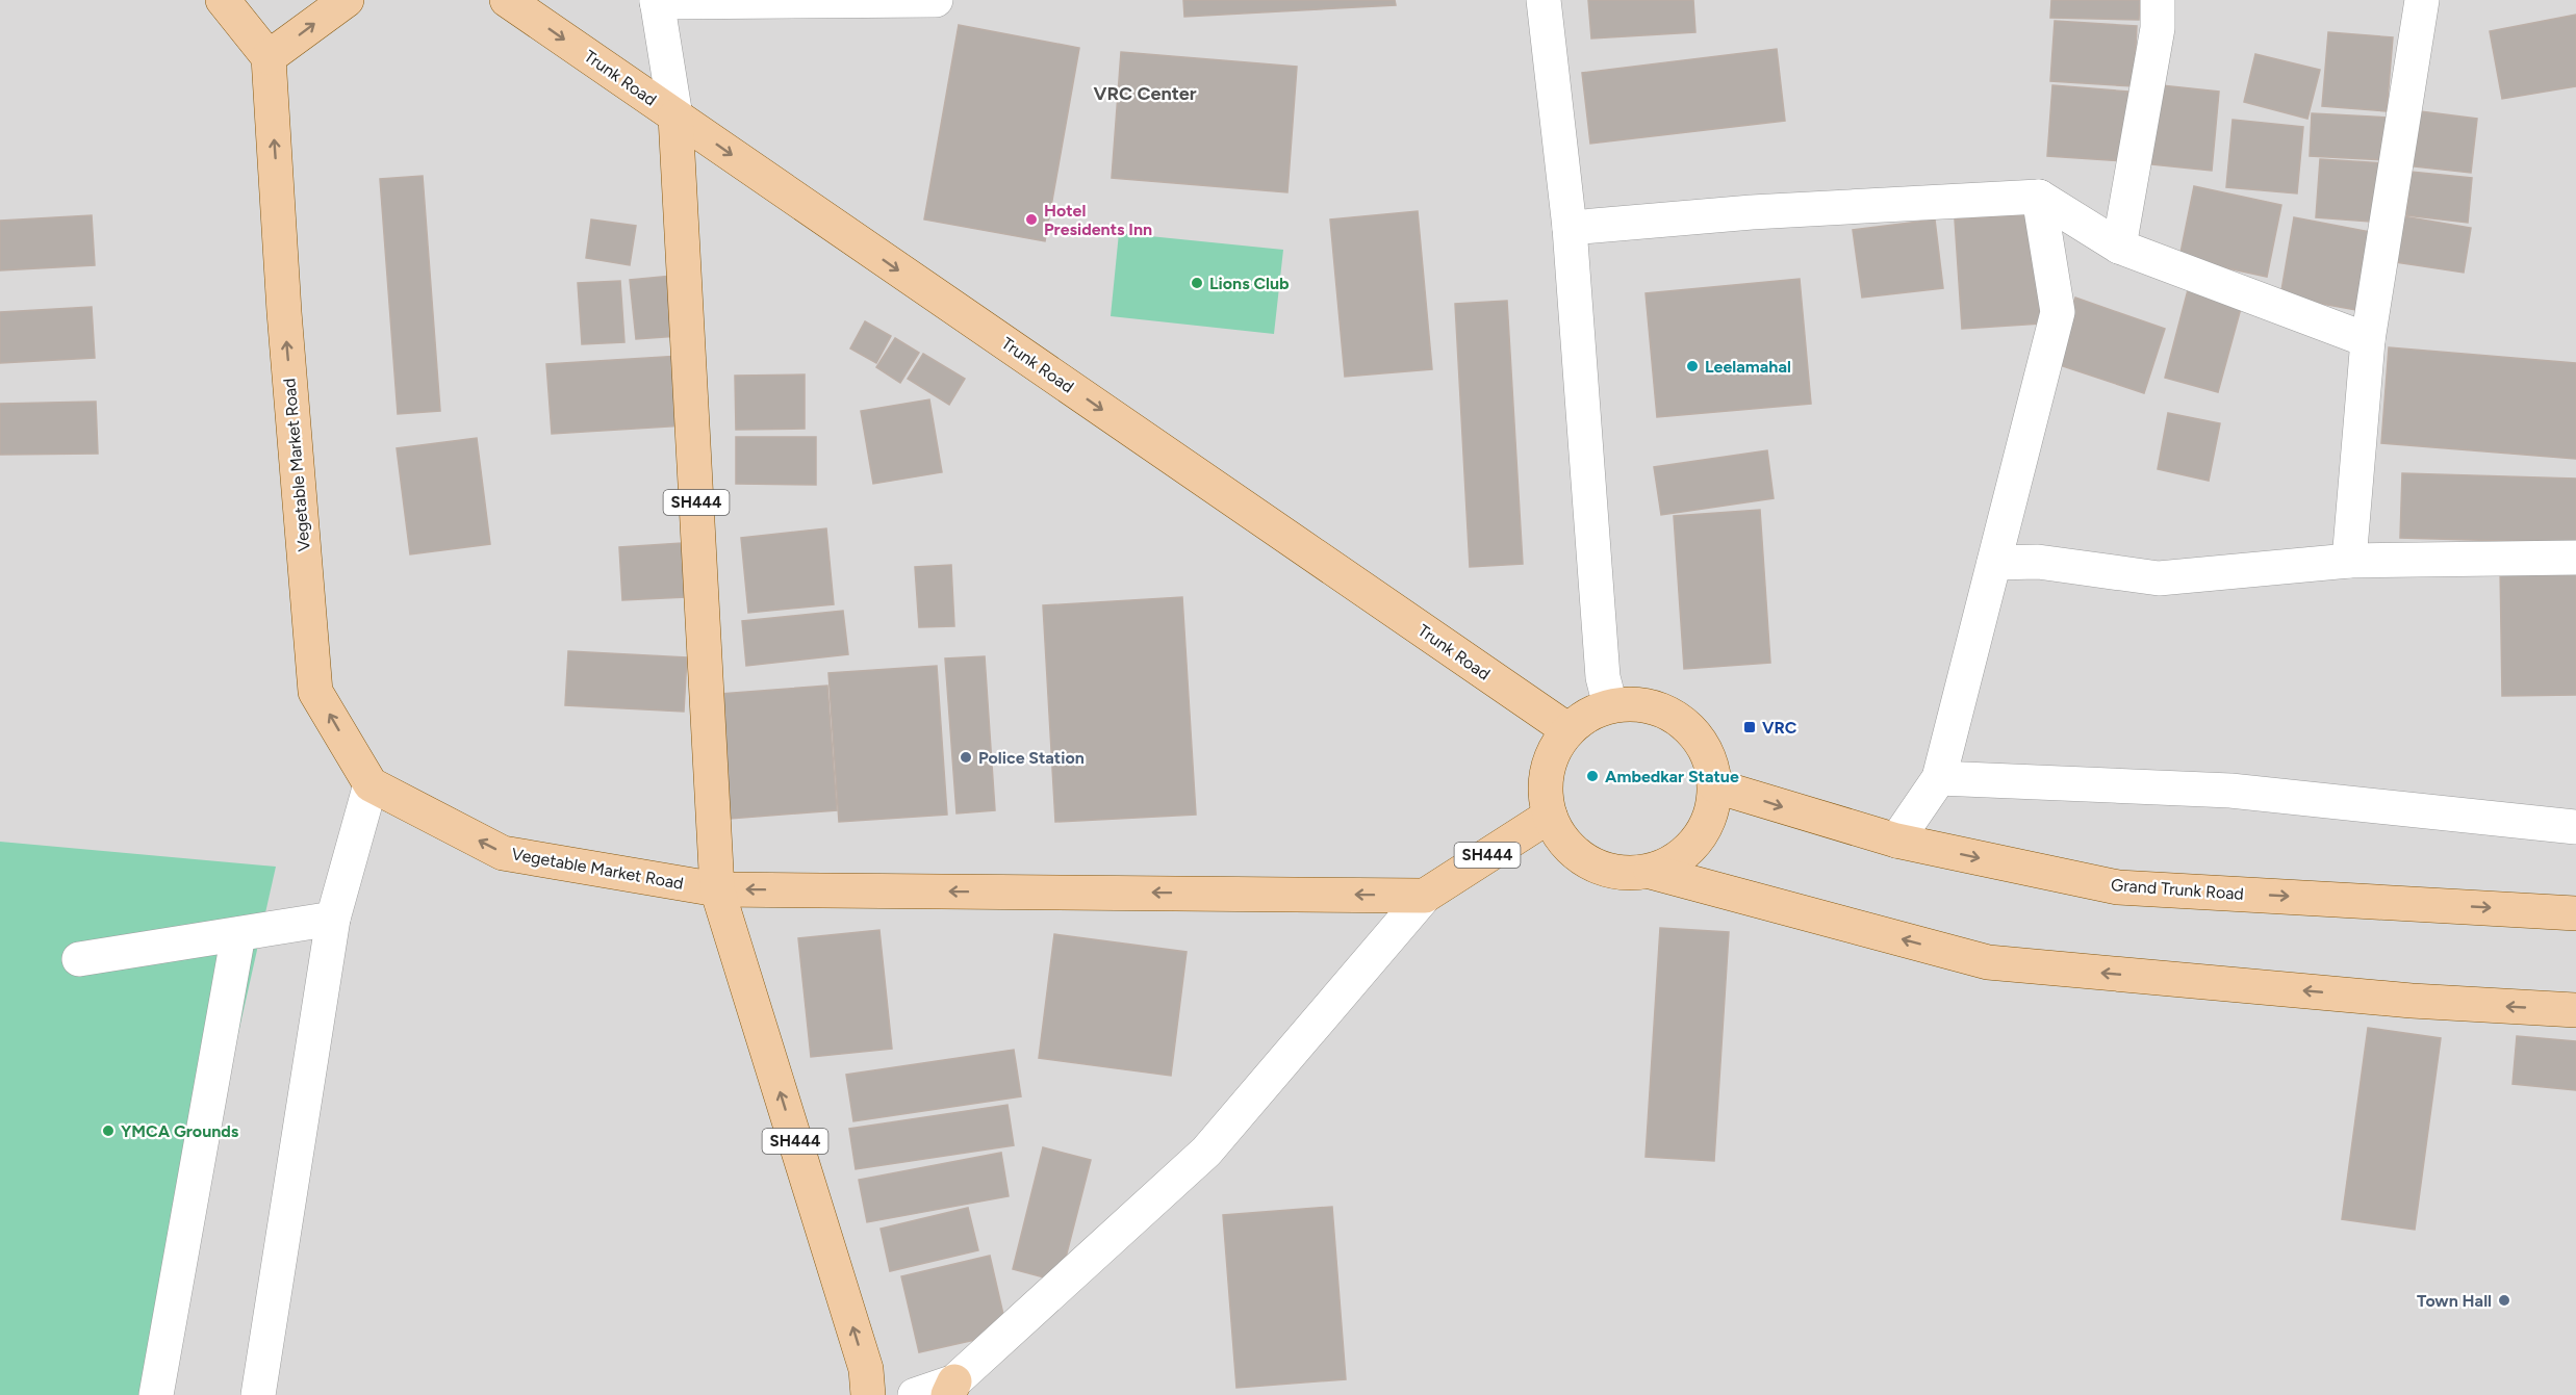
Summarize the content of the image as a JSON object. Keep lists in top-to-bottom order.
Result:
{
  "streets": {
    "main road": [
      "Trunk Road",
      "Vegetable Market Road",
      "SH444",
      "Grand Trunk Road"
    ]
  },
  "crossings": [
    ["Trunk Road", "SH444"],
    ["Trunk Road", "Grand Trunk Road"],
    ["Vegetable Market Road", "SH444"],
    ["SH444", "Grand Trunk Road"]
  ],
  "one_way": ["Trunk Road"],
  "districts": ["VRC Center"],
  "places": {
    "other": [
      "Hotel Presidents Inn",
      "Lions Club",
      "Leelamahal",
      "Police Station",
      "Ambedkar Statue",
      "YMCA Grounds",
      "Town Hall"
    ],
    "transit": ["VRC"]
  }
}
